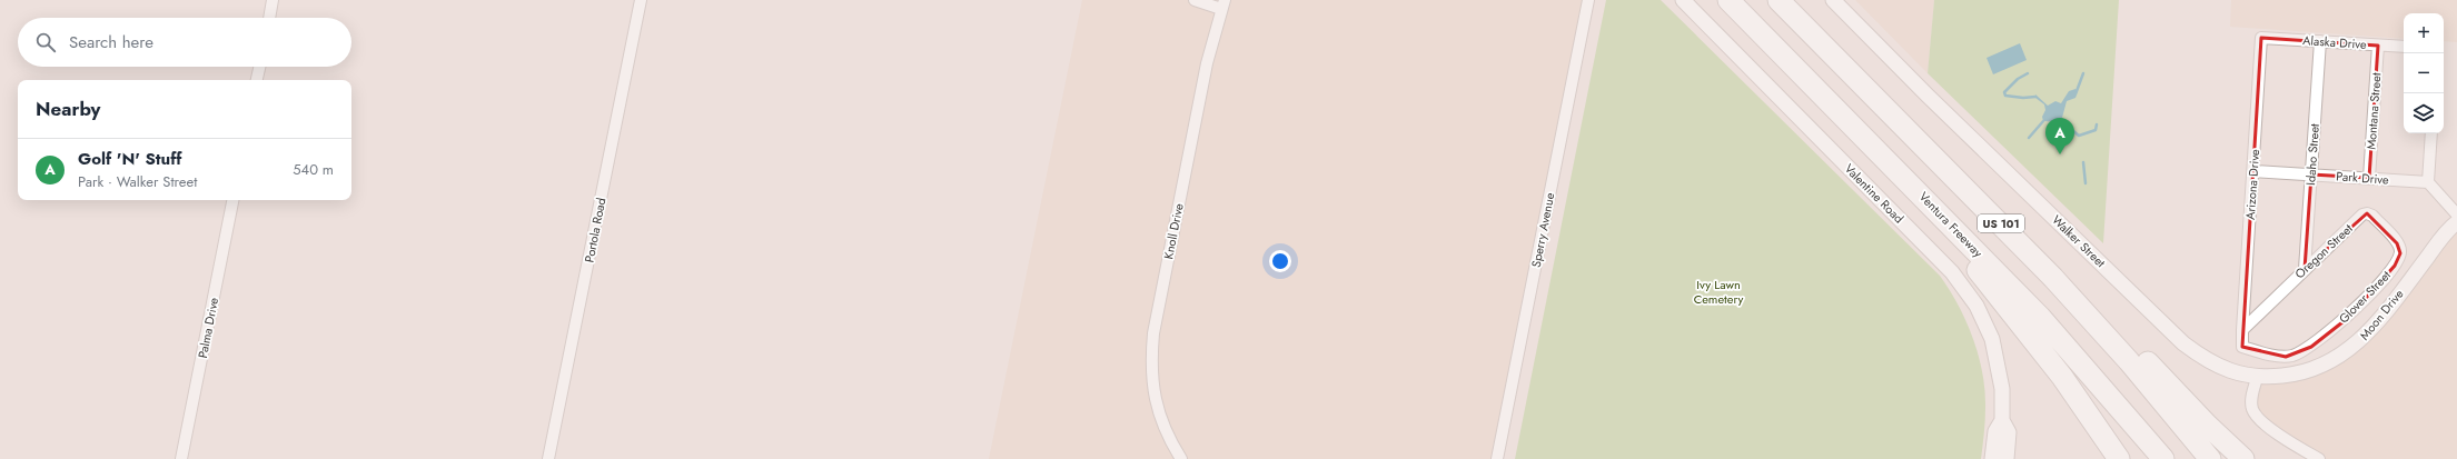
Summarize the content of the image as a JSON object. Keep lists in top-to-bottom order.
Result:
{
  "streets": {
    "highway": ["US 101", "Ventura Freeway"],
    "street": [
      "Alaska Drive",
      "Montana Street",
      "Idaho Street",
      "Park Drive",
      "Arizona Drive",
      "Valentine Road",
      "Portola Road",
      "Sperry Avenue",
      "Knoll Drive",
      "Walker Street",
      "Oregon Street",
      "Glover Street",
      "Moon Drive",
      "Palma Drive"
    ]
  },
  "crossings": [
    ["Alaska Drive", "Montana Street"],
    ["Alaska Drive", "Idaho Street"],
    ["Alaska Drive", "Arizona Drive"],
    ["Montana Street", "Park Drive"],
    ["Idaho Street", "Park Drive"],
    ["Idaho Street", "Oregon Street"],
    ["Park Drive", "Arizona Drive"],
    ["Arizona Drive", "Oregon Street"],
    ["Arizona Drive", "Glover Street"],
    ["Walker Street", "Moon Drive"],
    ["Oregon Street", "Glover Street"]
  ],
  "parks": ["Ivy Lawn Cemetery"],
  "page": {
    "map_buttons": ["+", "−"],
    "search": "Search here",
    "heading": "Nearby",
    "pins": "A",
    "list": [
      {
        "mark": "A",
        "name": "Golf 'N' Stuff",
        "note": "Park · Walker Street",
        "value": "540 m"
      }
    ]
  }
}
